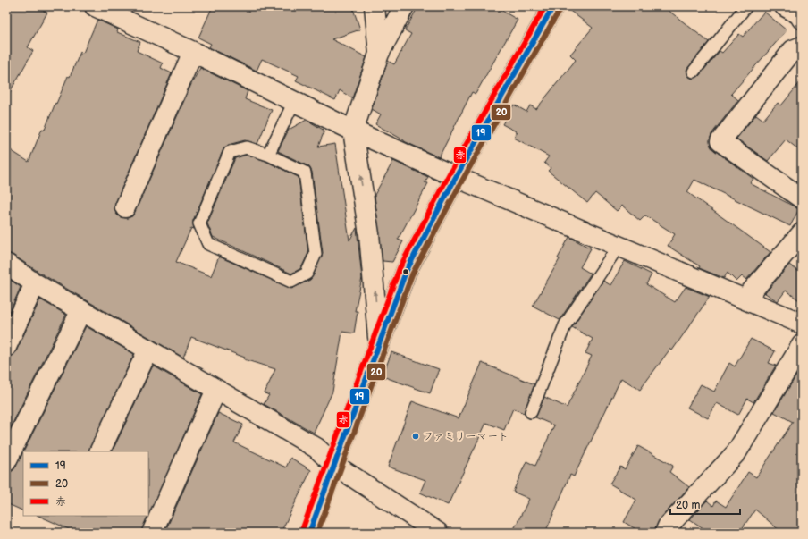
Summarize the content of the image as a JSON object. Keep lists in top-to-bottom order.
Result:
{
  "places": ["ファミリーマート"],
  "lines": ["transit line 19", "transit line 赤", "transit line 20"],
  "legend": ["19", "20", "赤"],
  "scale_bar": "20 m"
}
